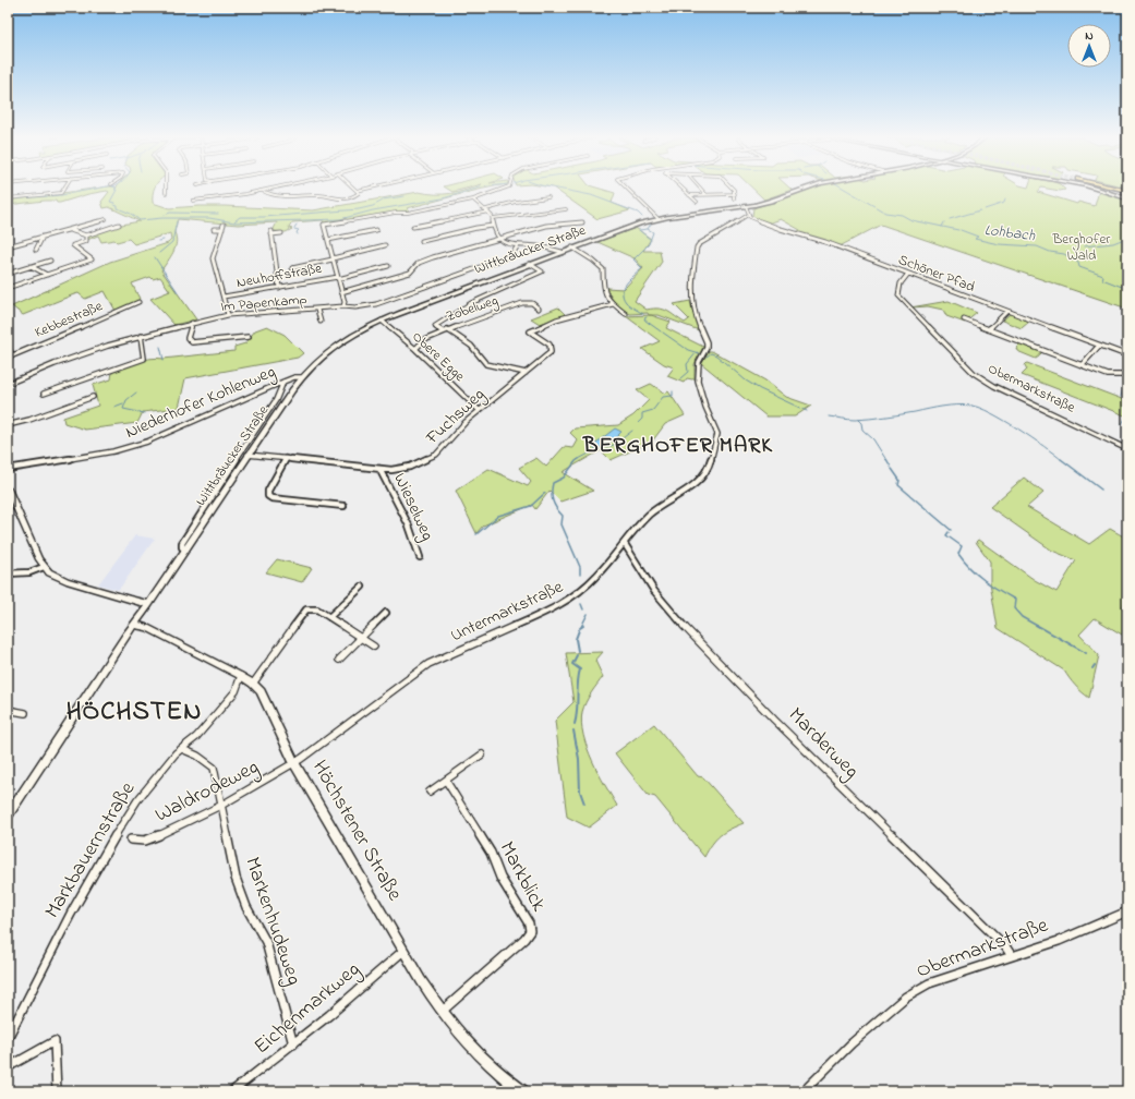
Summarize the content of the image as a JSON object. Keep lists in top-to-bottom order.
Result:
{
  "streets": {
    "main road": ["Wittbräucker Straße", "Höchstener Straße"],
    "street": [
      "Schöner Pfad",
      "Neuhoffstraße",
      "Im Papenkamp",
      "Zobelweg",
      "Kebbestraße",
      "Obere Egge",
      "Obermarkstraße",
      "Niederhofer Kohlenweg",
      "Fuchsweg",
      "Wieselweg",
      "Untermarkstraße",
      "Marderweg",
      "Waldrodeweg",
      "Markbauernstraße",
      "Markblick",
      "Markenhudeweg",
      "Eichenmarkweg"
    ]
  },
  "crossings": [
    ["Wittbräucker Straße", "Obere Egge"],
    ["Wittbräucker Straße", "Niederhofer Kohlenweg"],
    ["Wittbräucker Straße", "Fuchsweg"],
    ["Wittbräucker Straße", "Höchstener Straße"],
    ["Schöner Pfad", "Obermarkstraße"],
    ["Schöner Pfad", "Untermarkstraße"],
    ["Zobelweg", "Obere Egge"],
    ["Obere Egge", "Fuchsweg"],
    ["Obermarkstraße", "Marderweg"],
    ["Fuchsweg", "Wieselweg"],
    ["Untermarkstraße", "Marderweg"],
    ["Untermarkstraße", "Waldrodeweg"],
    ["Untermarkstraße", "Höchstener Straße"],
    ["Waldrodeweg", "Höchstener Straße"],
    ["Waldrodeweg", "Markenhudeweg"],
    ["Höchstener Straße", "Markbauernstraße"],
    ["Höchstener Straße", "Markblick"],
    ["Höchstener Straße", "Eichenmarkweg"],
    ["Markbauernstraße", "Markenhudeweg"],
    ["Markenhudeweg", "Eichenmarkweg"]
  ],
  "districts": ["BERGHOFER MARK", "HÖCHSTEN"],
  "water": ["Lohbach"],
  "parks": ["Berghofer Wald"],
  "north": "top"
}
